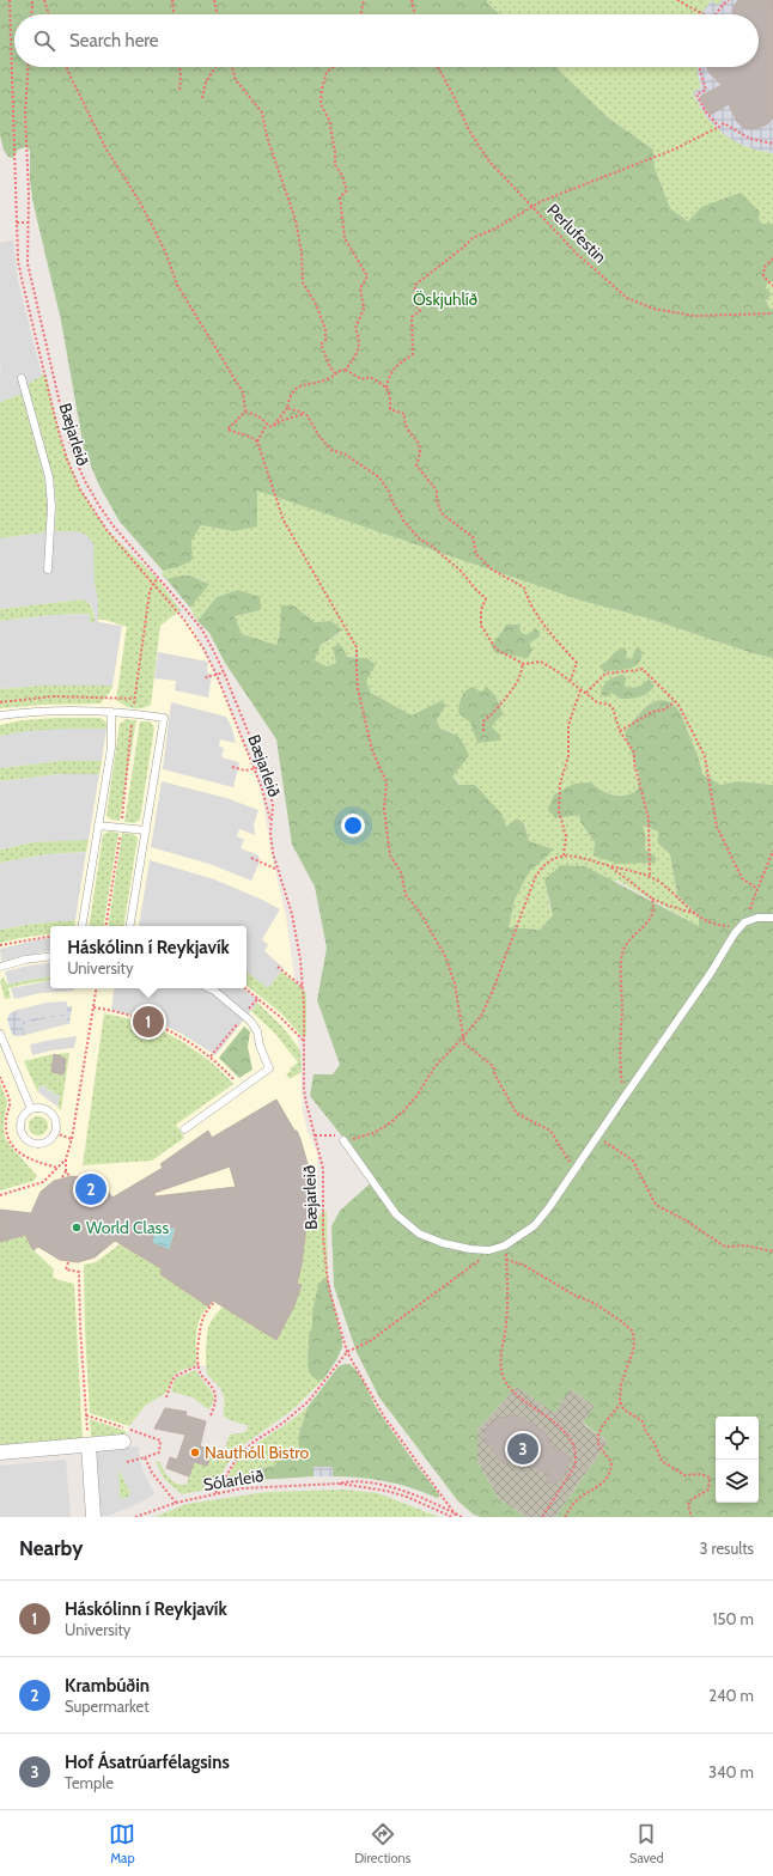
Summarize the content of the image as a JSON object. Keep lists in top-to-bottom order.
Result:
{
  "streets": {
    "path": ["Perlufestin", "Bæjarleið", "Sólarleið"]
  },
  "crossings": [
    ["Bæjarleið", "Sólarleið"]
  ],
  "parks": ["Öskjuhlíð"],
  "places": ["World Class", "Nauthóll Bistro"],
  "page": {
    "search": "Search here",
    "popup": ["Háskólinn í Reykjavík", "University"],
    "pins": ["1", "2", "3"],
    "heading": ["Nearby", "3 results"],
    "list": [
      {
        "mark": "1",
        "name": "Háskólinn í Reykjavík",
        "note": "University",
        "value": "150 m"
      },
      {
        "mark": "2",
        "name": "Krambúðin",
        "note": "Supermarket",
        "value": "240 m"
      },
      {
        "mark": "3",
        "name": "Hof Ásatrúarfélagsins",
        "note": "Temple",
        "value": "340 m"
      }
    ],
    "nav": ["Map", "Directions", "Saved"]
  }
}
